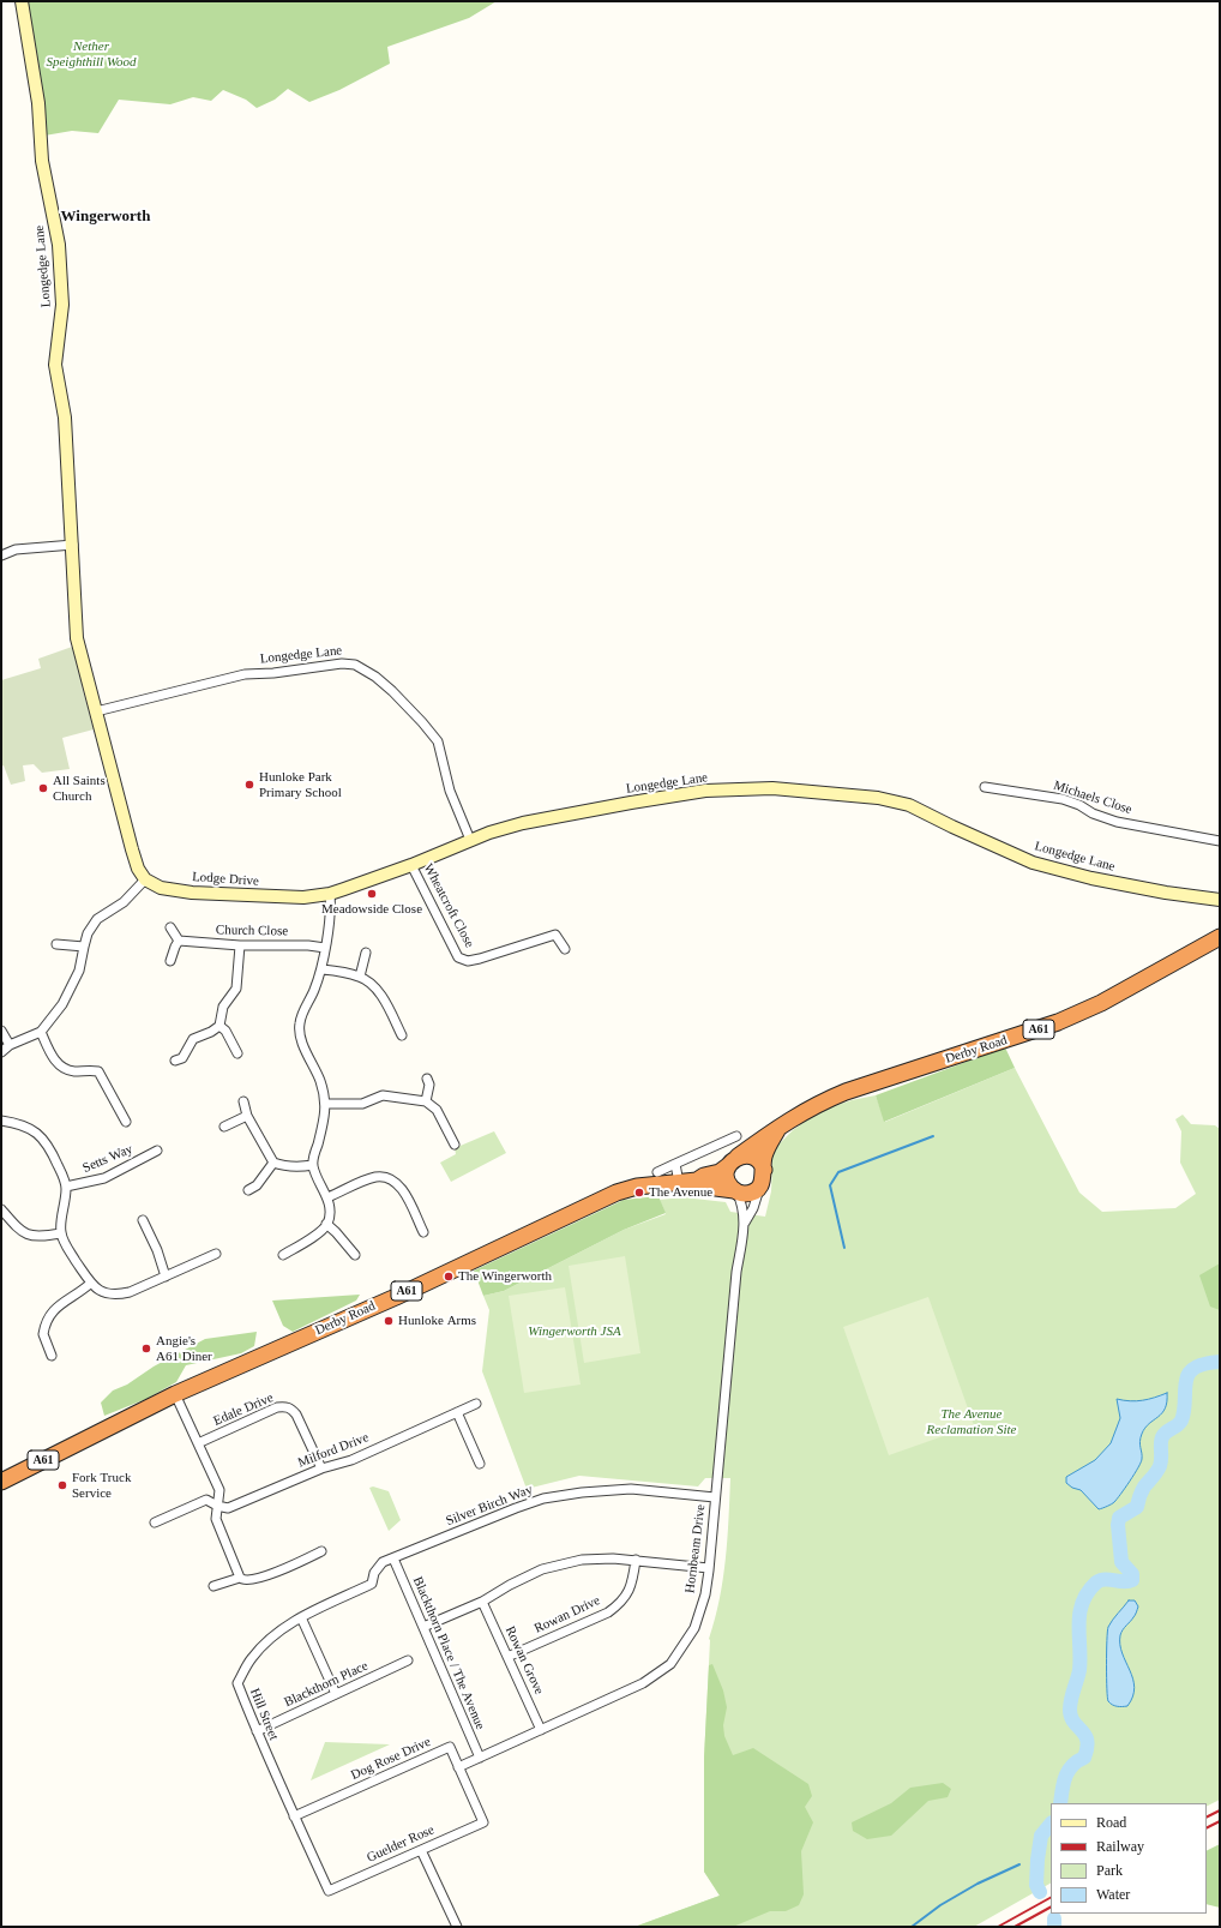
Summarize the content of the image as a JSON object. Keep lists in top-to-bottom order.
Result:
{
  "streets": {
    "highway": ["A61", "Derby Road"],
    "street": [
      "Longedge Lane",
      "Michaels Close",
      "Lodge Drive",
      "Wheatcroft Close",
      "Church Close",
      "Setts Way",
      "Edale Drive",
      "Milford Drive",
      "Silver Birch Way",
      "Hornbeam Drive",
      "Rowan Drive",
      "Blackthorn Place / The Avenue",
      "Rowan Grove",
      "Blackthorn Place",
      "Hill Street",
      "Dog Rose Drive",
      "Guelder Rose"
    ]
  },
  "crossings": [
    ["Longedge Lane", "Lodge Drive"],
    ["Lodge Drive", "Wheatcroft Close"],
    ["Derby Road", "Hornbeam Drive"],
    ["Edale Drive", "Milford Drive"],
    ["Silver Birch Way", "Hornbeam Drive"],
    ["Silver Birch Way", "Hill Street"],
    ["Hornbeam Drive", "Blackthorn Place / The Avenue"],
    ["Hornbeam Drive", "Rowan Grove"],
    ["Hornbeam Drive", "Dog Rose Drive"],
    ["Rowan Drive", "Rowan Grove"],
    ["Blackthorn Place / The Avenue", "Hill Street"],
    ["Blackthorn Place", "Hill Street"],
    ["Hill Street", "Dog Rose Drive"],
    ["Hill Street", "Guelder Rose"],
    ["Dog Rose Drive", "Guelder Rose"]
  ],
  "districts": ["Wingerworth"],
  "parks": ["Nether Speighthill Wood", "Wingerworth JSA", "The Avenue Reclamation Site"],
  "places": [
    "Hunloke Park Primary School",
    "All Saints Church",
    "Meadowside Close",
    "The Avenue",
    "The Wingerworth",
    "Hunloke Arms",
    "Angie's A61 Diner",
    "Fork Truck Service"
  ],
  "legend": [
    "Road",
    "Railway",
    "Park",
    "Water"
  ]
}
